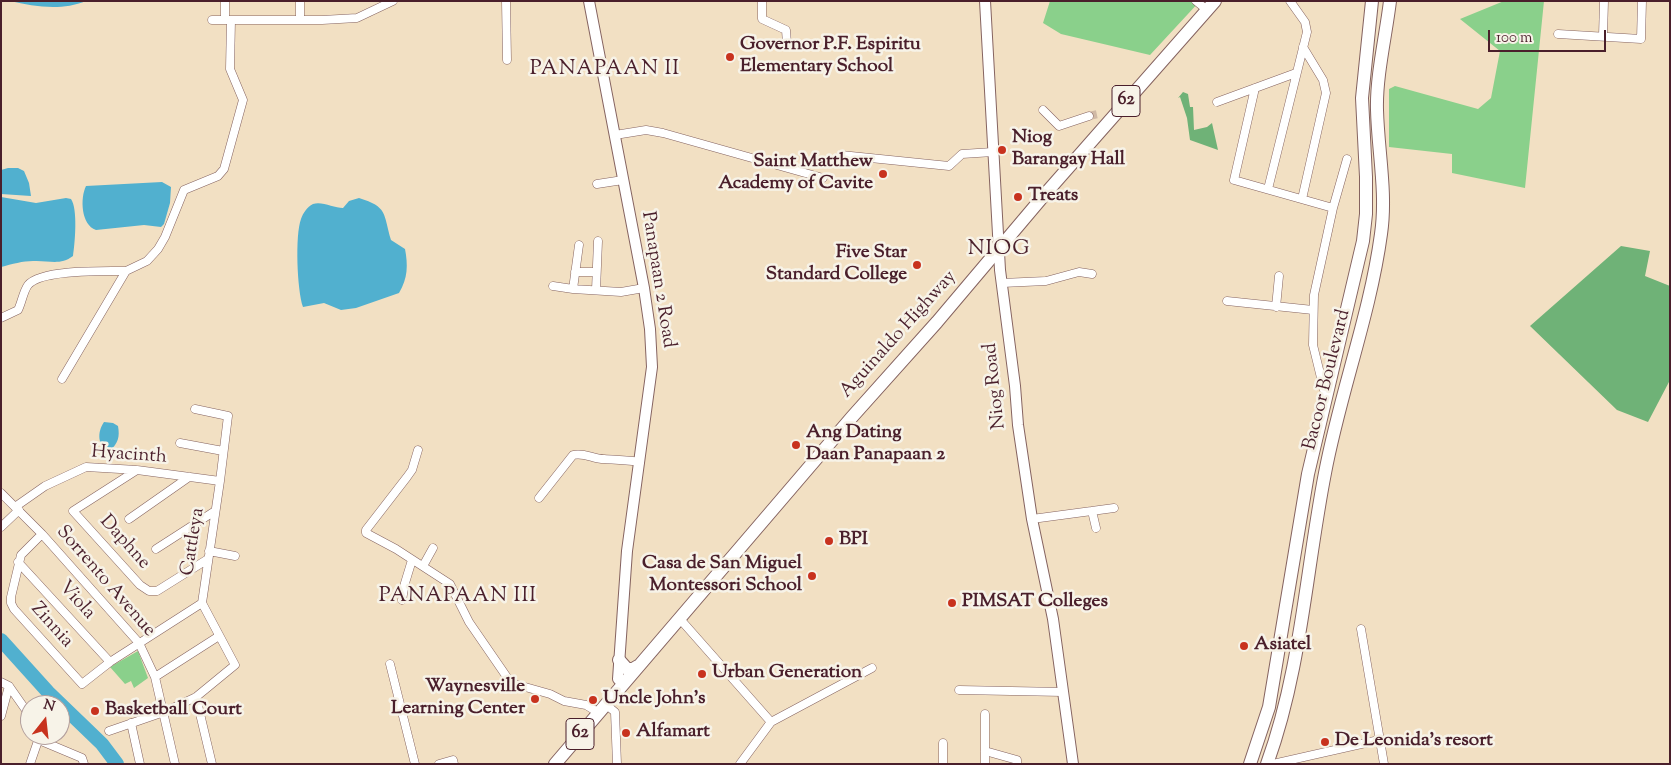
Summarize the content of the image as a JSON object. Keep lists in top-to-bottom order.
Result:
{
  "streets": {
    "main road": ["62", "Aguinaldo Highway", "Bacoor Boulevard"],
    "street": [
      "Panapaan 2 Road",
      "Niog Road",
      "Hyacinth",
      "Cattleya",
      "Daphne",
      "Sorrento Avenue",
      "Viola",
      "Zinnia"
    ]
  },
  "crossings": [
    ["Panapaan 2 Road", "Aguinaldo Highway"],
    ["Aguinaldo Highway", "Niog Road"],
    ["Hyacinth", "Cattleya"],
    ["Hyacinth", "Daphne"],
    ["Hyacinth", "Sorrento Avenue"],
    ["Cattleya", "Daphne"],
    ["Sorrento Avenue", "Zinnia"],
    ["Viola", "Zinnia"]
  ],
  "districts": ["PANAPAAN II", "NIOG", "PANAPAAN III"],
  "places": [
    "Governor P.F. Espiritu Elementary School",
    "Niog Barangay Hall",
    "Saint Matthew Academy of Cavite",
    "Treats",
    "Five Star Standard College",
    "Ang Dating Daan Panapaan 2",
    "BPI",
    "Casa de San Miguel Montessori School",
    "PIMSAT Colleges",
    "Asiatel",
    "Urban Generation",
    "Waynesville Learning Center",
    "Uncle John's",
    "Basketball Court",
    "Alfamart",
    "De Leonida’s resort"
  ],
  "scale_bar": "100 m",
  "north": "top"
}
